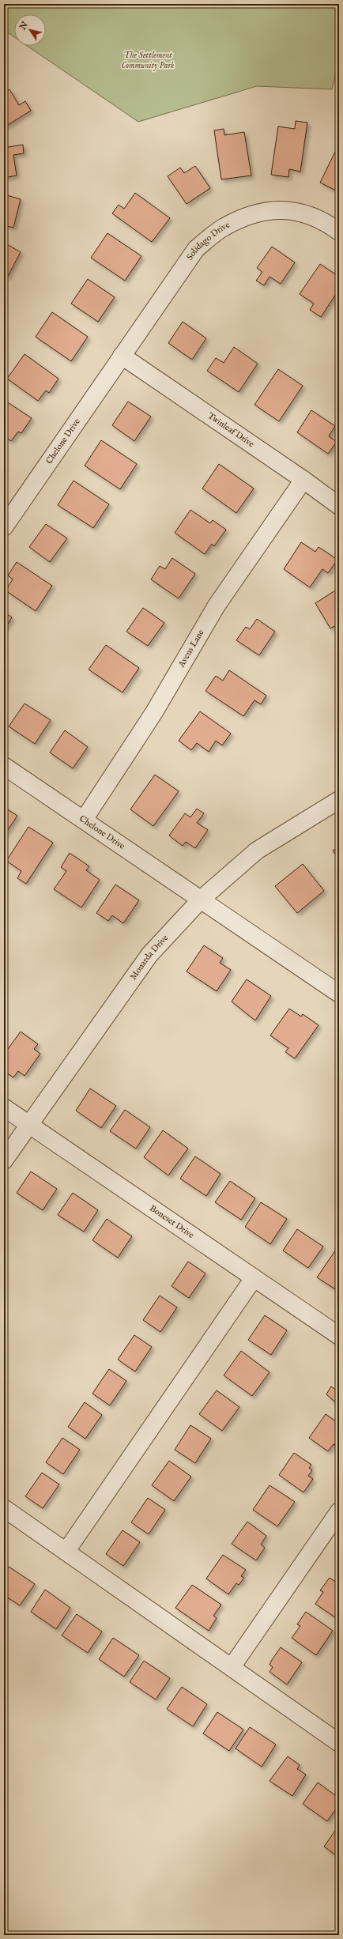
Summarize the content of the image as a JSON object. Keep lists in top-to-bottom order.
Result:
{
  "streets": {
    "street": [
      "Solidago Drive",
      "Twinleaf Drive",
      "Chelone Drive",
      "Avens Lane",
      "Monarda Drive",
      "Boneset Drive"
    ]
  },
  "crossings": [
    ["Solidago Drive", "Twinleaf Drive"],
    ["Solidago Drive", "Chelone Drive"],
    ["Twinleaf Drive", "Chelone Drive"],
    ["Twinleaf Drive", "Avens Lane"],
    ["Chelone Drive", "Avens Lane"],
    ["Chelone Drive", "Monarda Drive"],
    ["Monarda Drive", "Boneset Drive"]
  ],
  "parks": ["The Settlement Community Park"],
  "north": "top left"
}
